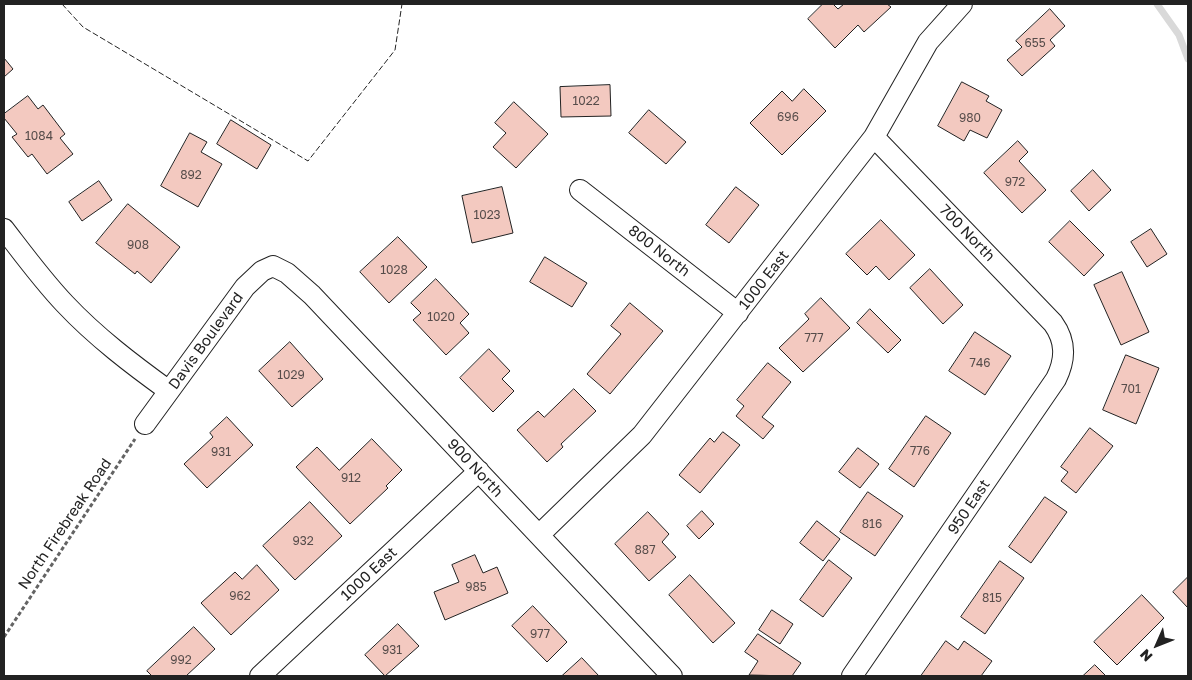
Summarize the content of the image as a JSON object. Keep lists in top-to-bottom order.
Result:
{
  "streets": {
    "street": [
      "700 North",
      "800 North",
      "1000 East",
      "Davis Boulevard",
      "900 North",
      "950 East"
    ],
    "path": ["North Firebreak Road"]
  },
  "crossings": [
    ["700 North", "1000 East"],
    ["700 North", "950 East"],
    ["800 North", "1000 East"],
    ["1000 East", "900 North"],
    ["Davis Boulevard", "900 North"],
    ["Davis Boulevard", "North Firebreak Road"]
  ],
  "house_numbers": [
    "655",
    "1022",
    "696",
    "980",
    "1084",
    "892",
    "972",
    "1023",
    "908",
    "1028",
    "1020",
    "777",
    "746",
    "1029",
    "701",
    "776",
    "931",
    "912",
    "816",
    "932",
    "887",
    "985",
    "962",
    "815",
    "977",
    "931",
    "992"
  ],
  "north": "bottom left"
}
